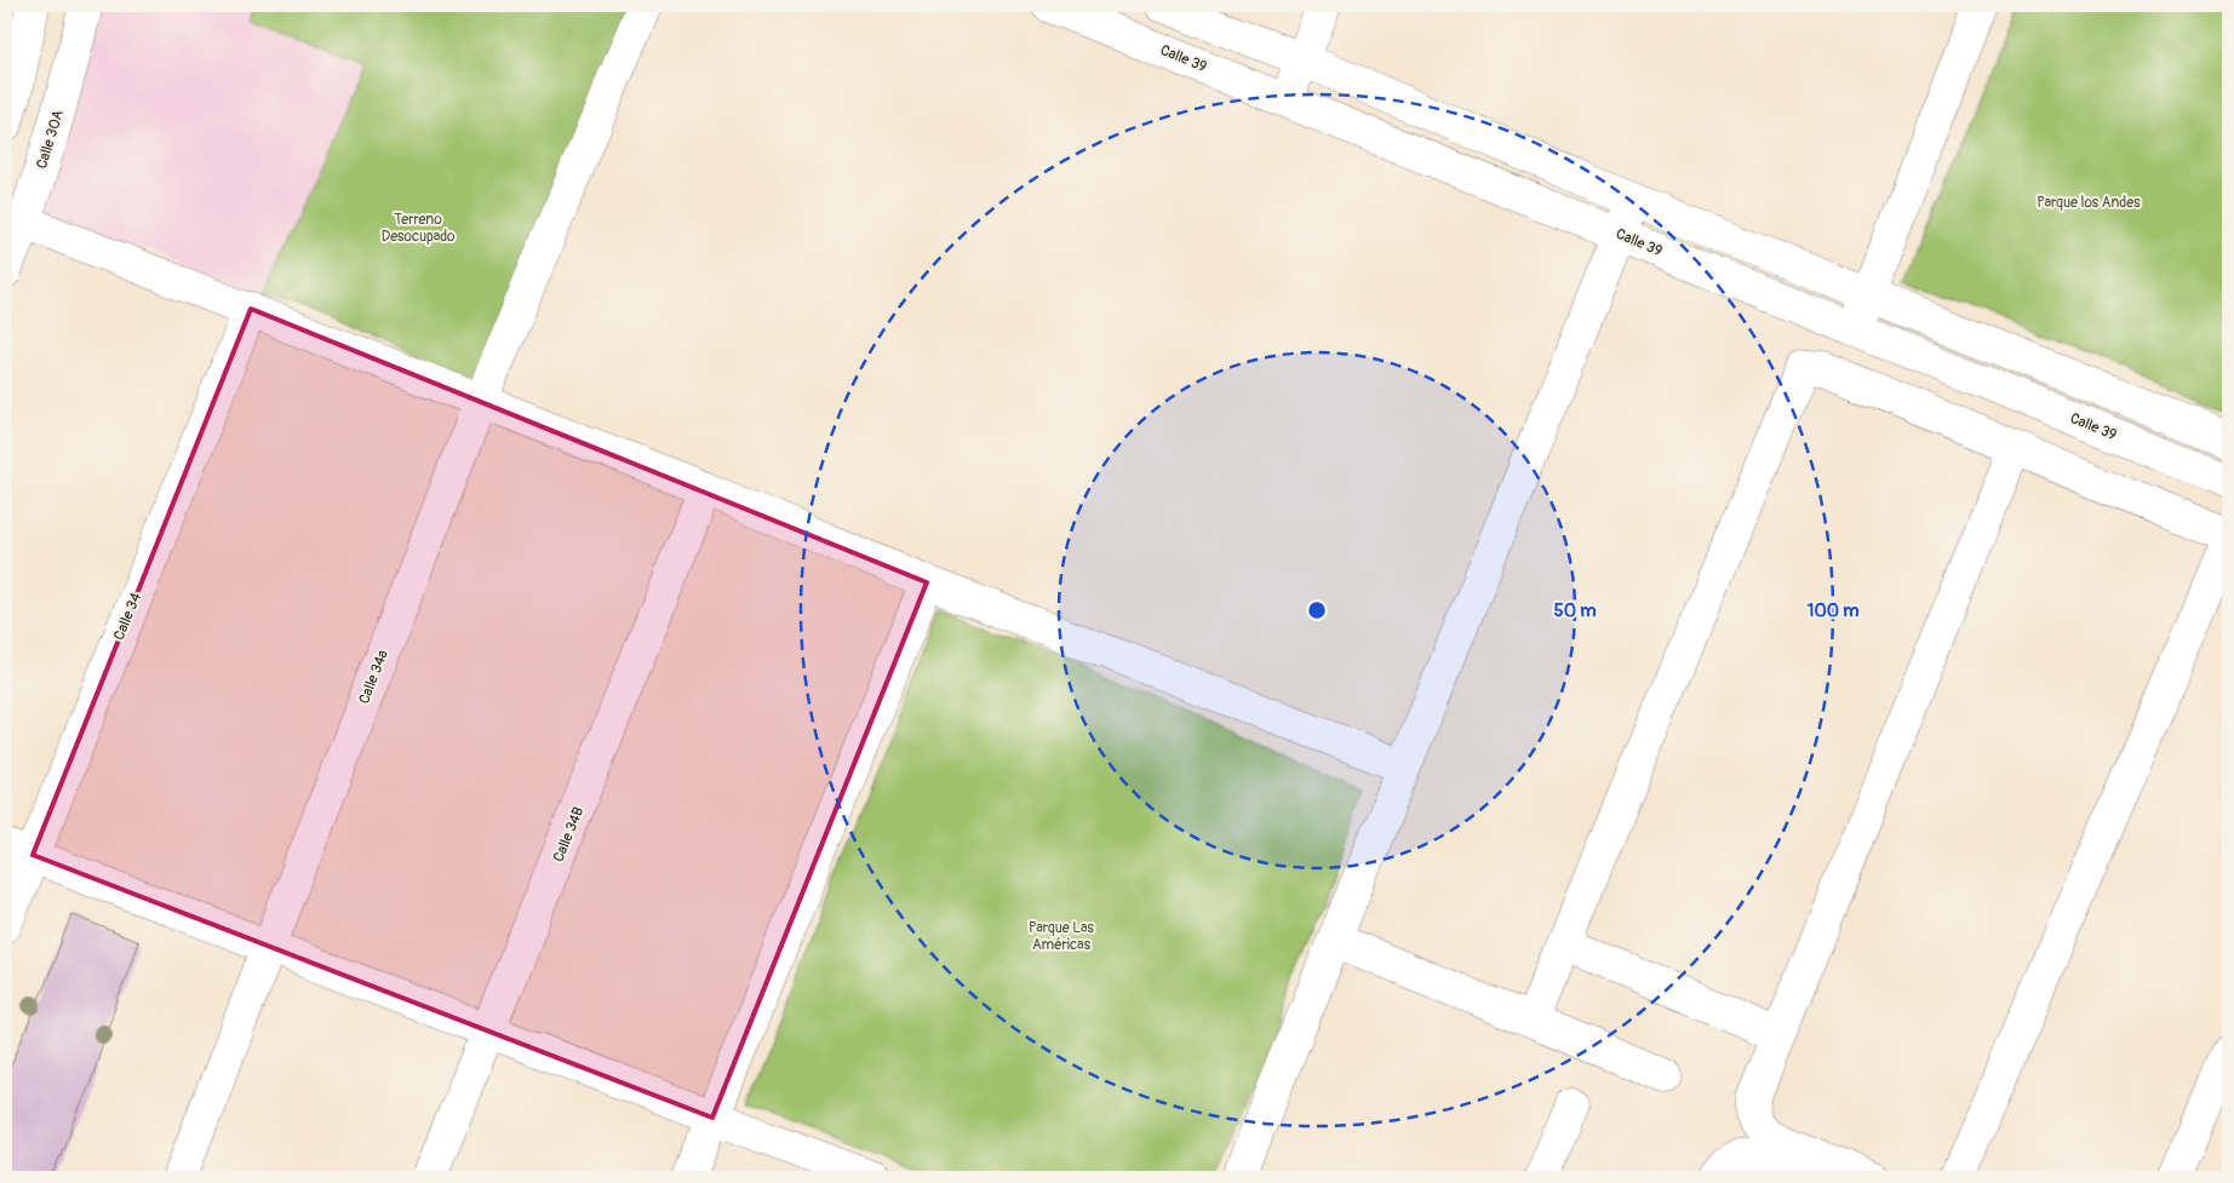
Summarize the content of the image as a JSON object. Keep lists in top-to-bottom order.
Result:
{
  "streets": {
    "street": [
      "Calle 39",
      "Calle 30A",
      "Calle 34",
      "Calle 34a",
      "Calle 34B"
    ]
  },
  "parks": ["Parque los Andes", "Terreno Desocupado", "Parque Las Américas"],
  "rings": ["50 m", "100 m"]
}
